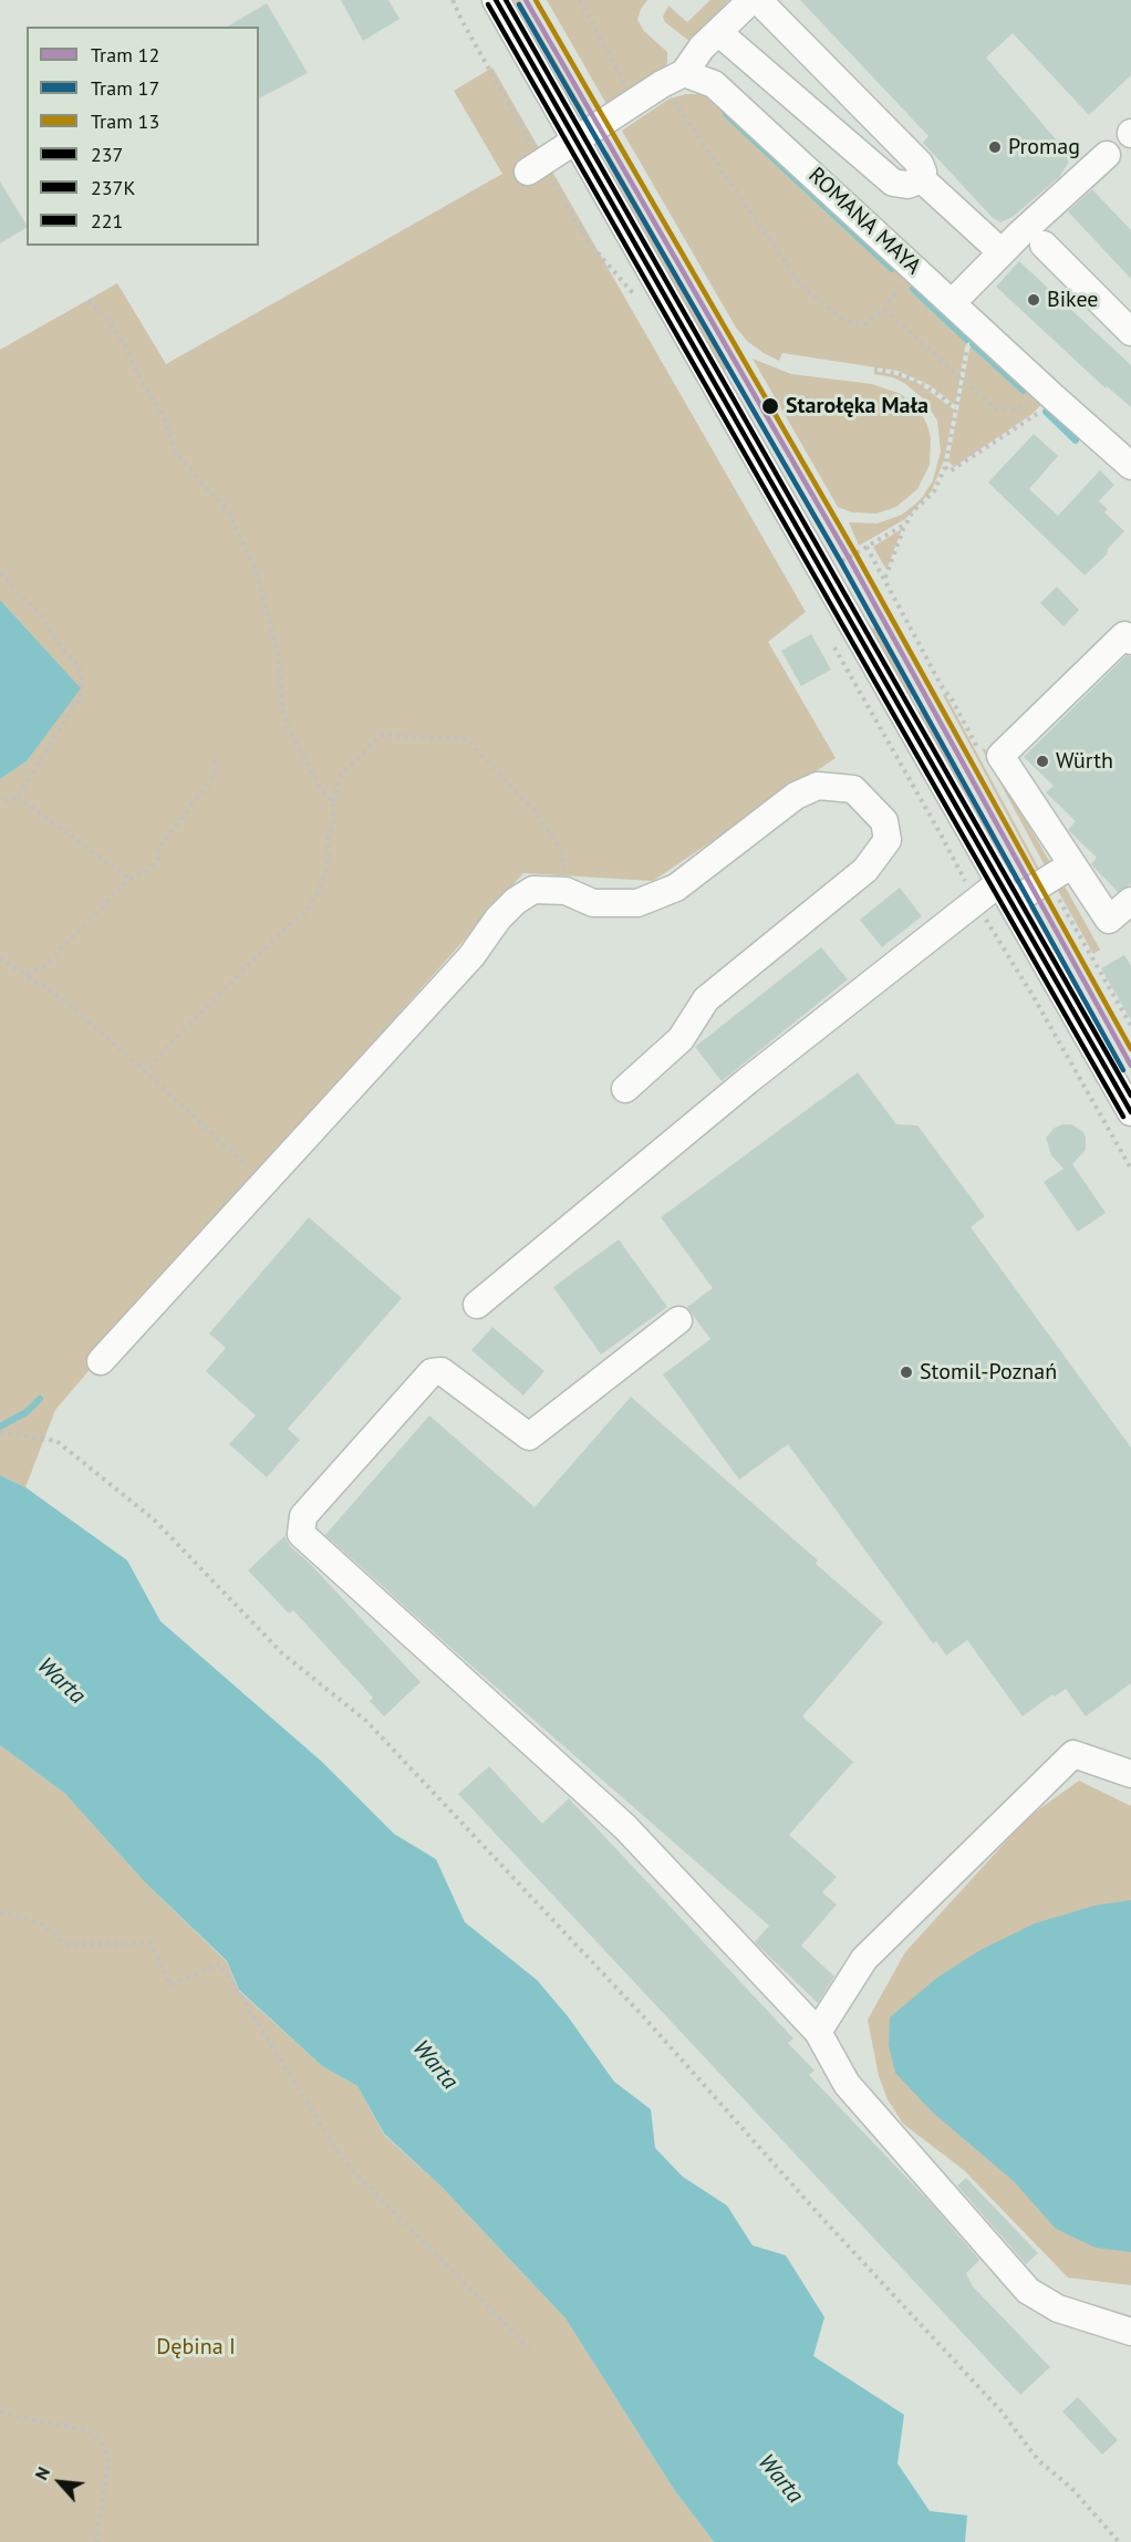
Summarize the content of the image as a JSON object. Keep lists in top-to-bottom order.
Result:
{
  "streets": {
    "street": ["ROMANA MAYA"]
  },
  "water": ["Warta"],
  "parks": ["Dębina I"],
  "places": [
    "Promag",
    "Bikee",
    "Starołęka Mała",
    "Würth",
    "Stomil-Poznań"
  ],
  "lines": [
    "tram line 12",
    "tram line 13",
    "transit line 237",
    "transit line 221",
    "tram line 17",
    "transit line 237K"
  ],
  "legend": [
    "Tram 12",
    "Tram 17",
    "Tram 13",
    "237",
    "237K",
    "221"
  ],
  "north": "top left"
}
